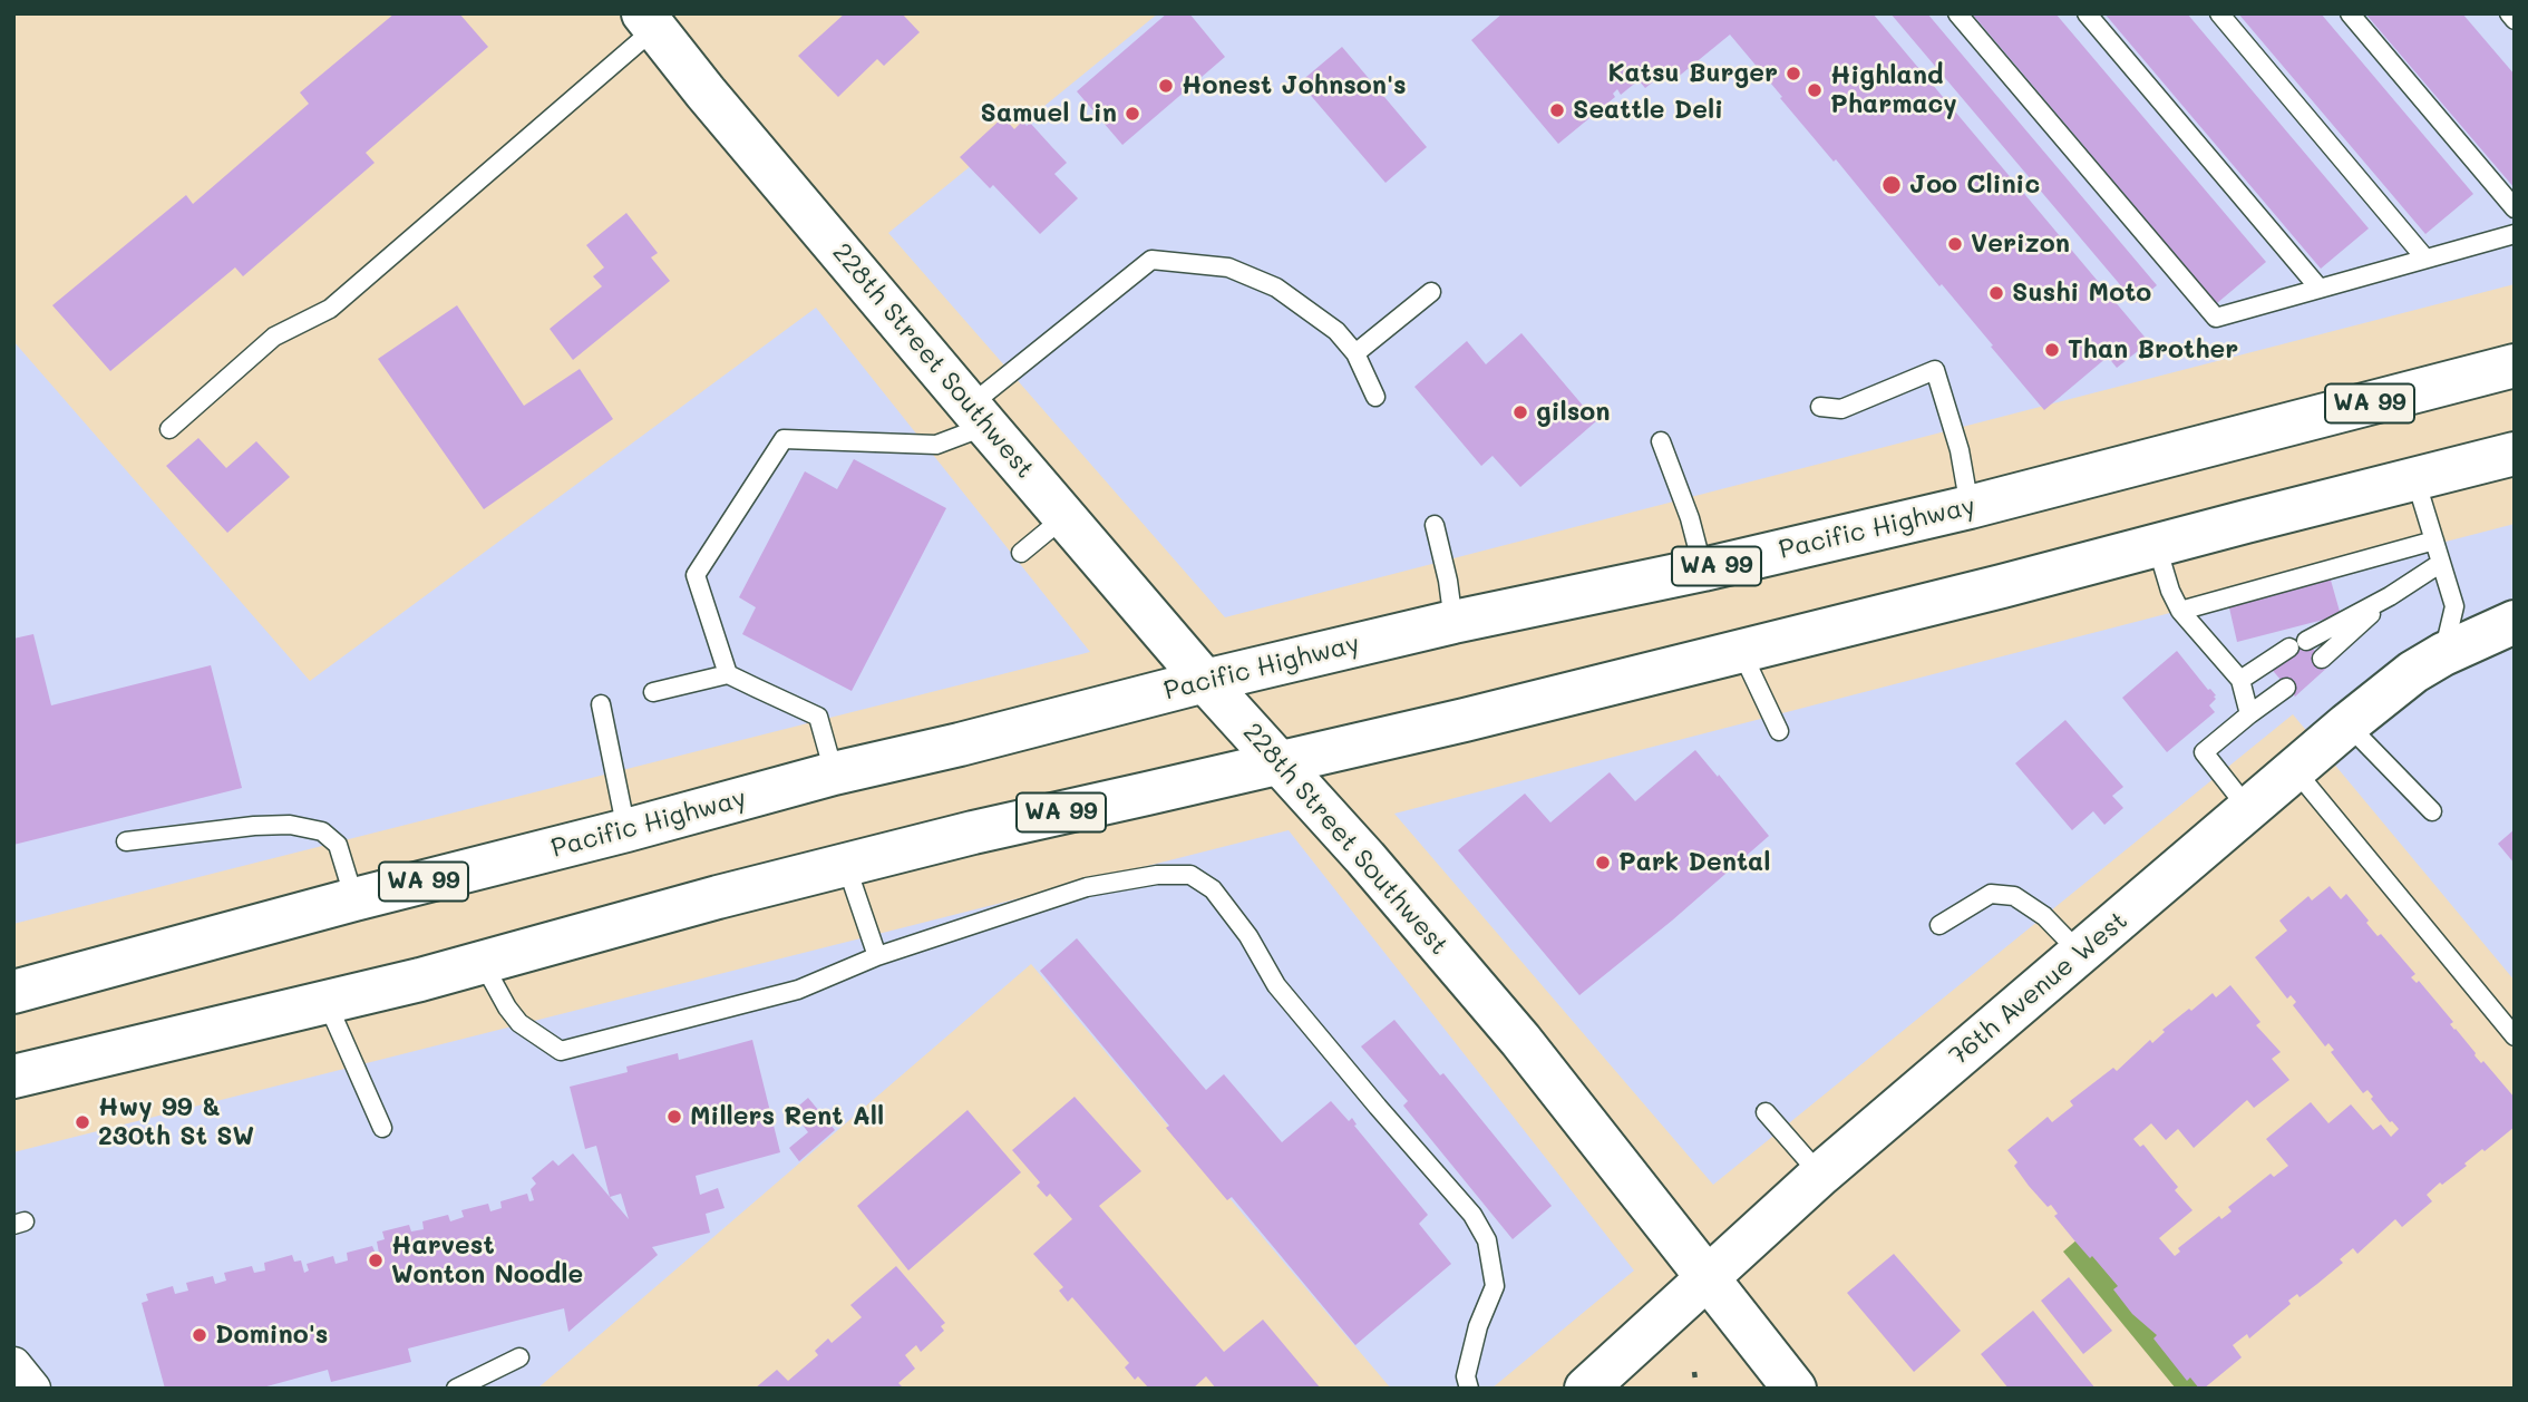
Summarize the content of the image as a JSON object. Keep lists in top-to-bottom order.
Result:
{
  "streets": {
    "main road": [
      "228th Street Southwest",
      "WA 99",
      "Pacific Highway",
      "76th Avenue West"
    ]
  },
  "crossings": [
    ["228th Street Southwest", "WA 99"],
    ["228th Street Southwest", "Pacific Highway"],
    ["228th Street Southwest", "76th Avenue West"]
  ],
  "places": [
    "Katsu Burger",
    "Honest Johnson's",
    "Highland Pharmacy",
    "Seattle Deli",
    "Samuel Lin",
    "Joo Clinic",
    "Verizon",
    "Sushi Moto",
    "Than Brother",
    "gilson",
    "Park Dental",
    "Millers Rent All",
    "Hwy 99 & 230th St SW",
    "Harvest Wonton Noodle",
    "Domino's"
  ]
}
